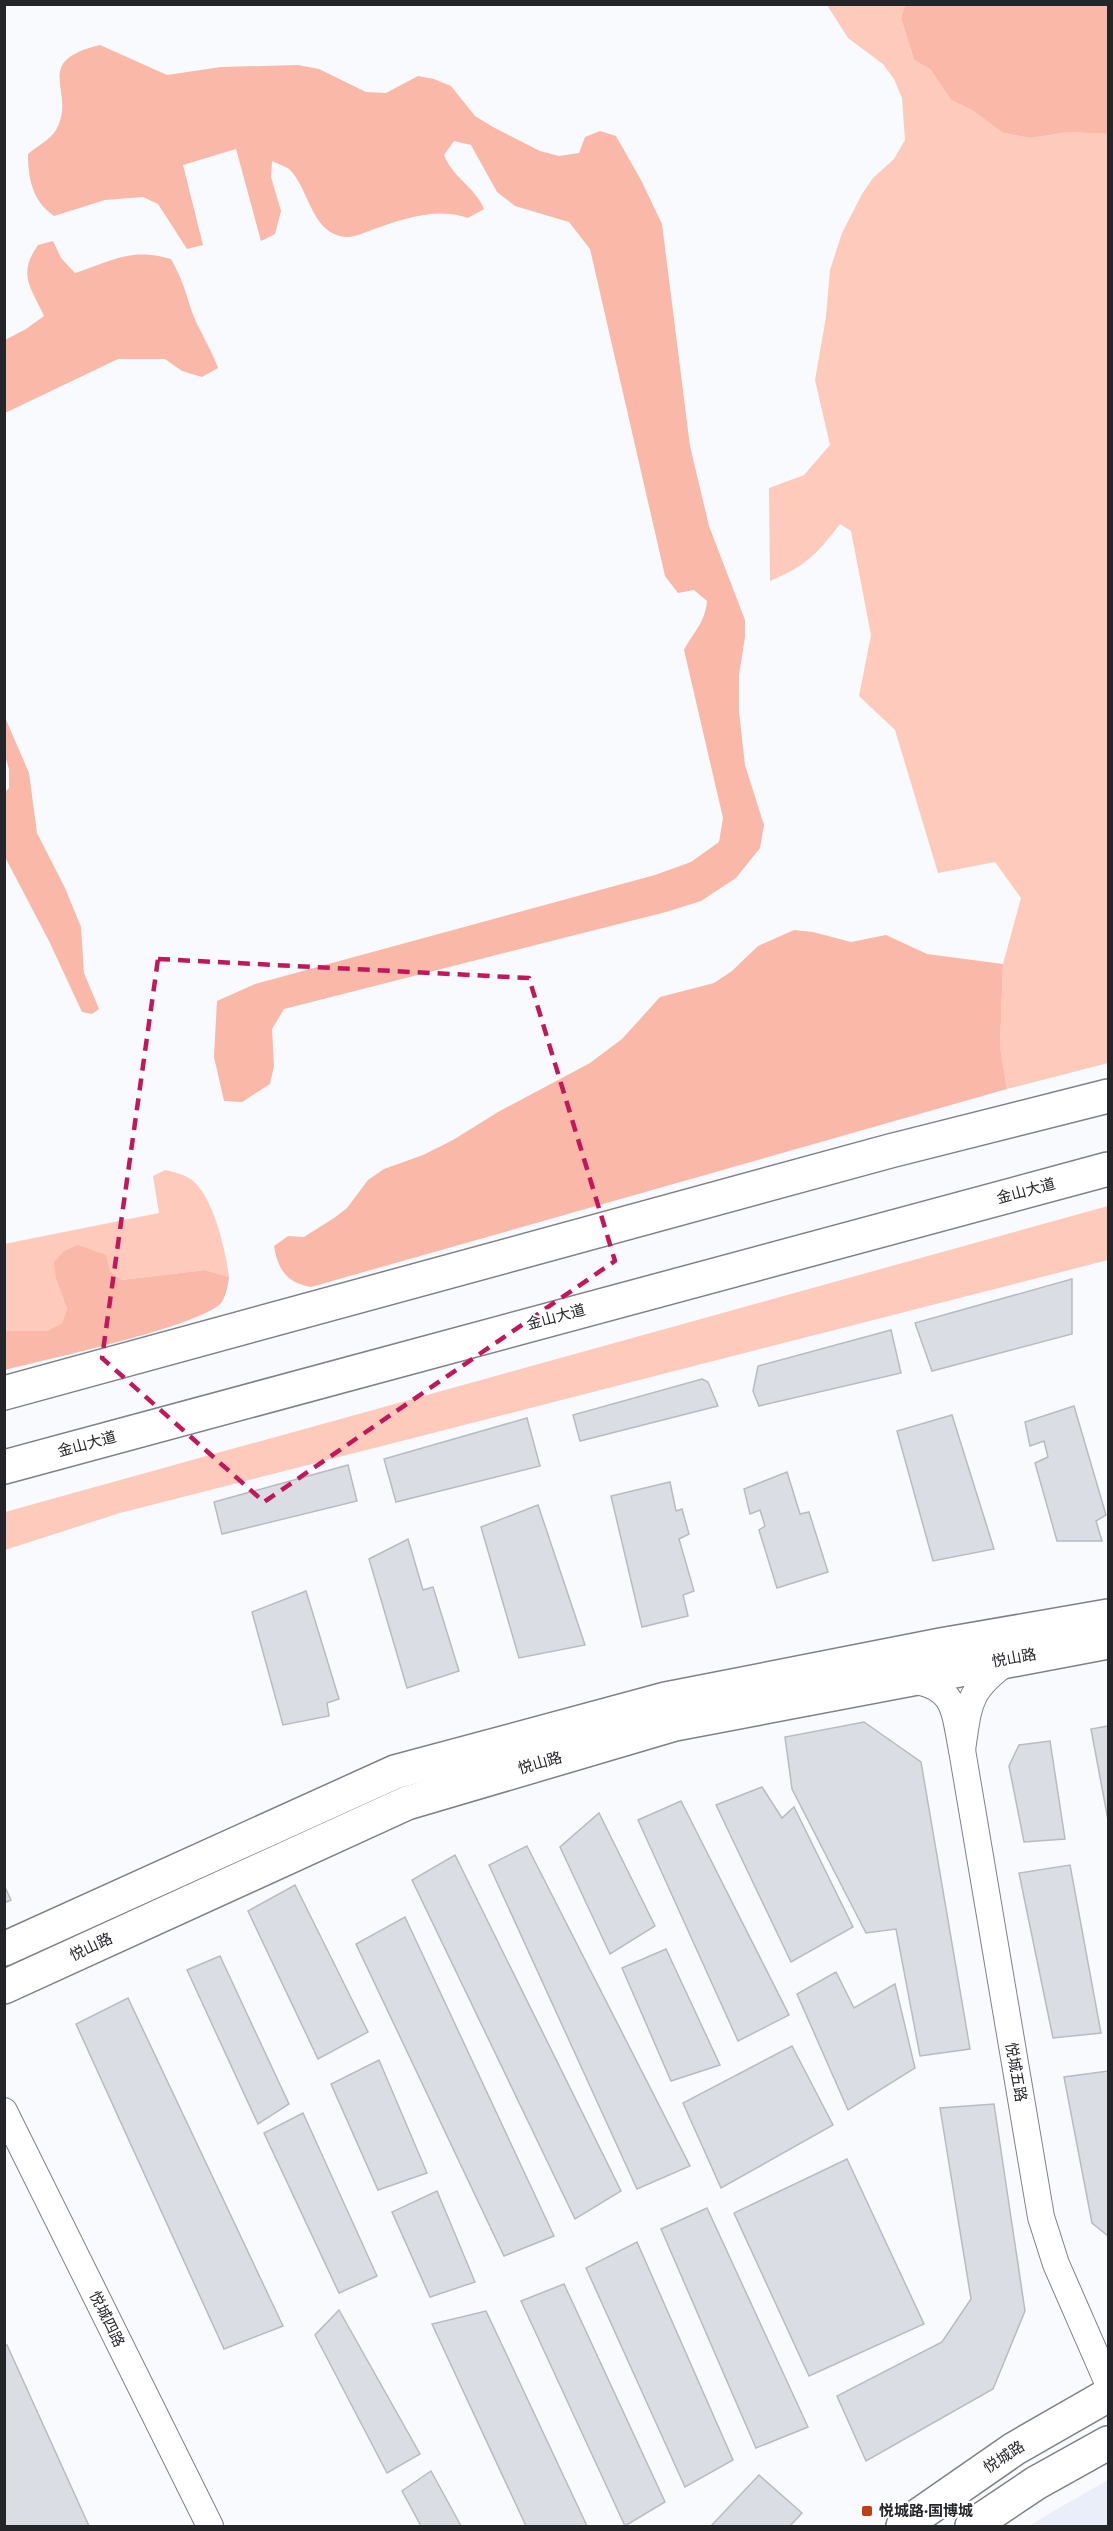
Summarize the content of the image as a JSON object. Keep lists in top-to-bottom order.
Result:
{
  "streets": {
    "main road": ["金山大道", "悦山路", "悦城路"],
    "street": ["悦城五路", "悦城四路"]
  },
  "crossings": [
    ["悦山路", "悦城五路"]
  ],
  "places": {
    "transit": ["悦城路·国博城"]
  }
}
